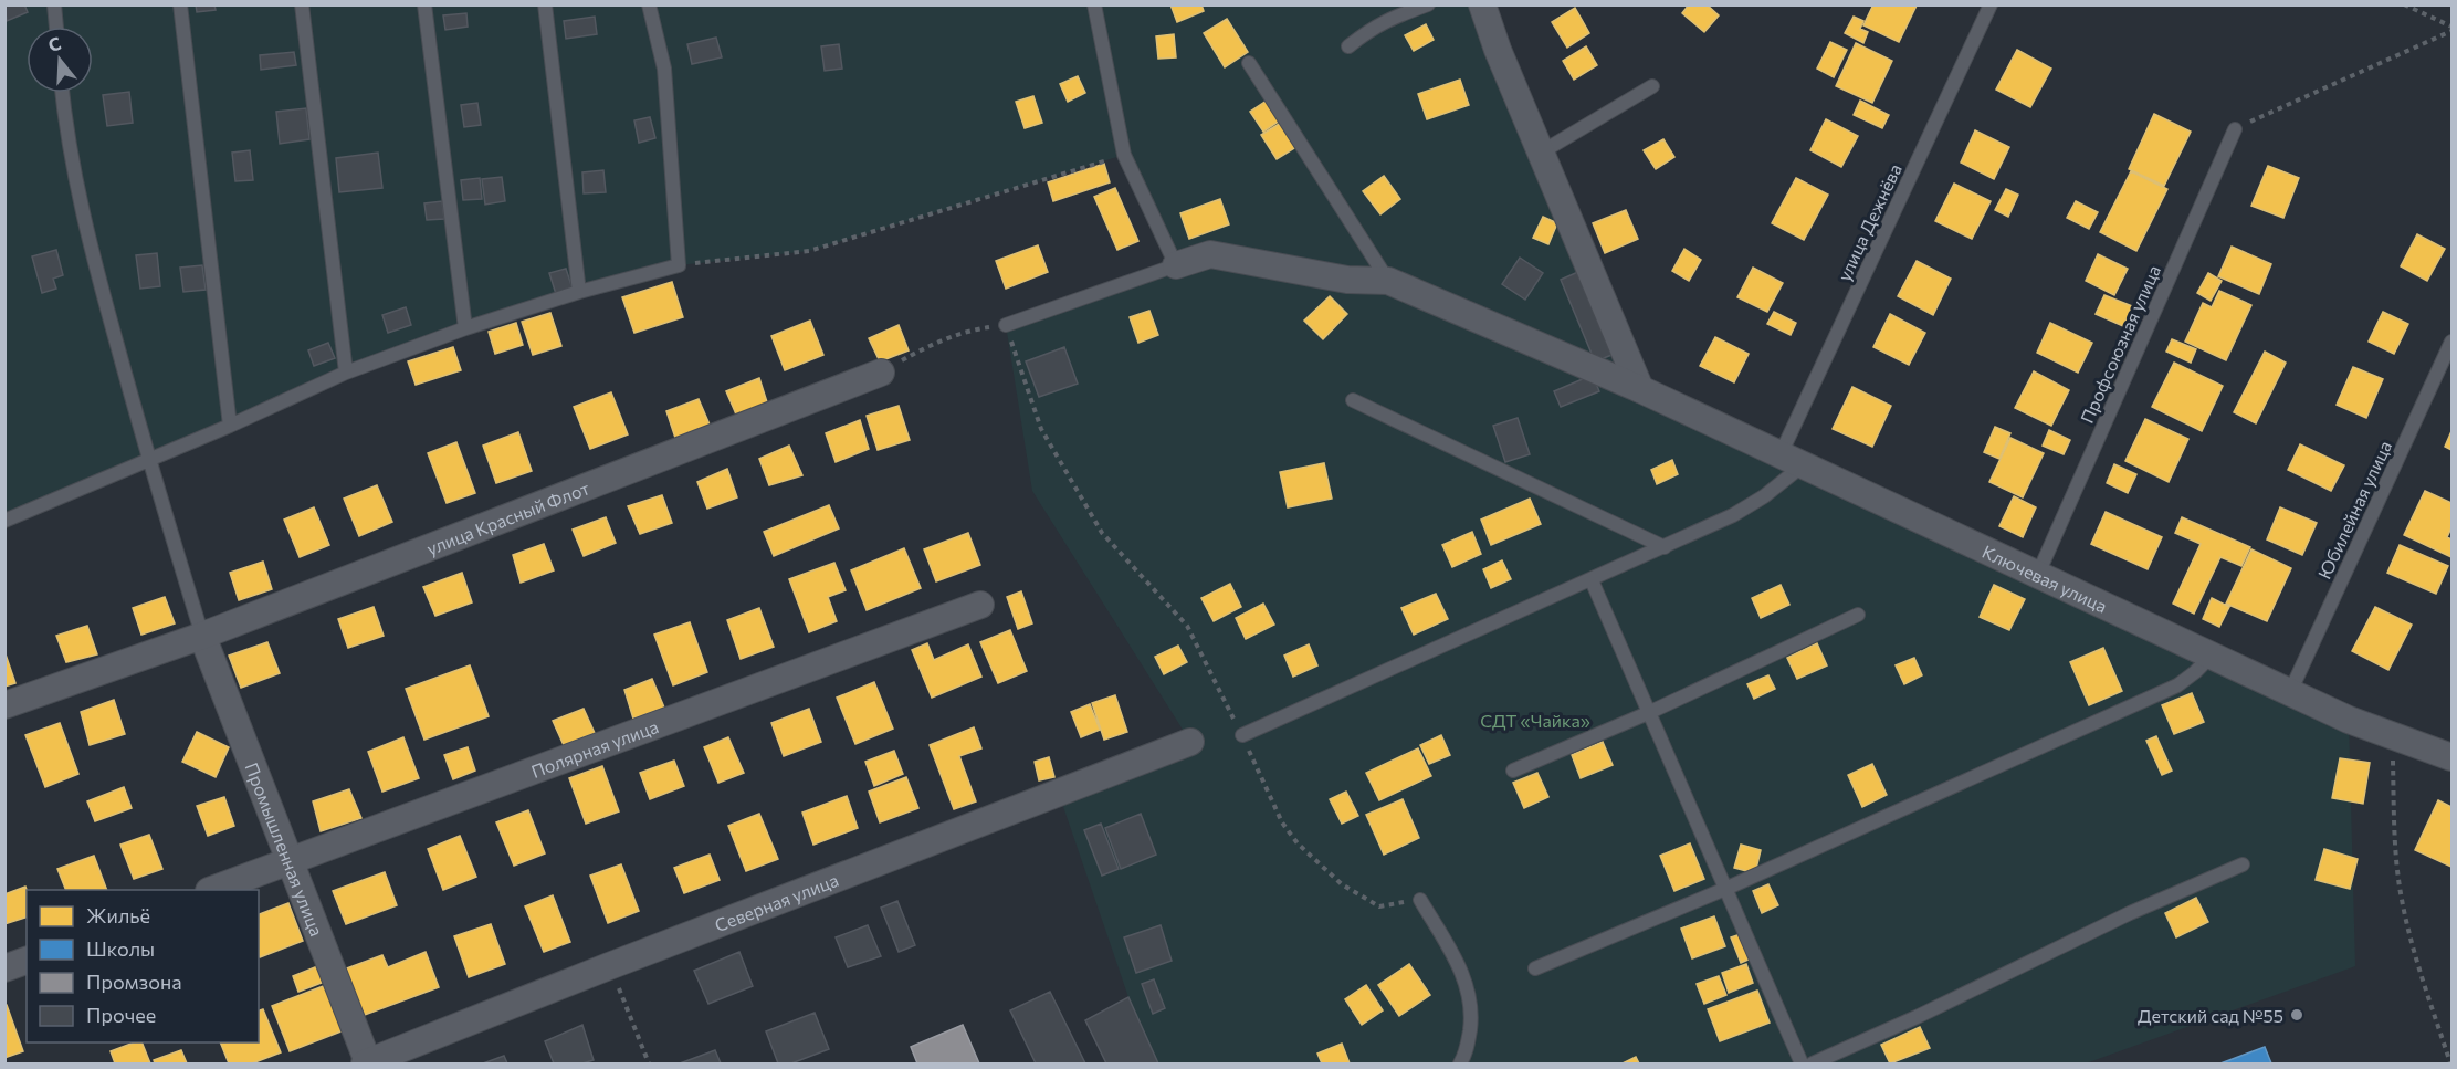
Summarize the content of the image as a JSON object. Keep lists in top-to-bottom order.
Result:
{
  "streets": {
    "street": [
      "улица Красный Флот",
      "Ключевая улица",
      "Полярная улица",
      "Промышленная улица",
      "Северная улица"
    ],
    "lane": ["улица Дежнёва", "Профсоюзная улица", "Юбилейная улица"]
  },
  "crossings": [
    ["улица Дежнёва", "Ключевая улица"],
    ["Профсоюзная улица", "Ключевая улица"],
    ["Юбилейная улица", "Ключевая улица"],
    ["улица Красный Флот", "Промышленная улица"],
    ["Полярная улица", "Промышленная улица"],
    ["Промышленная улица", "Северная улица"]
  ],
  "parks": ["СДТ «Чайка»"],
  "places": ["Детский сад №55"],
  "legend": [
    "Жильё",
    "Школы",
    "Промзона",
    "Прочее"
  ],
  "north": "top"
}
